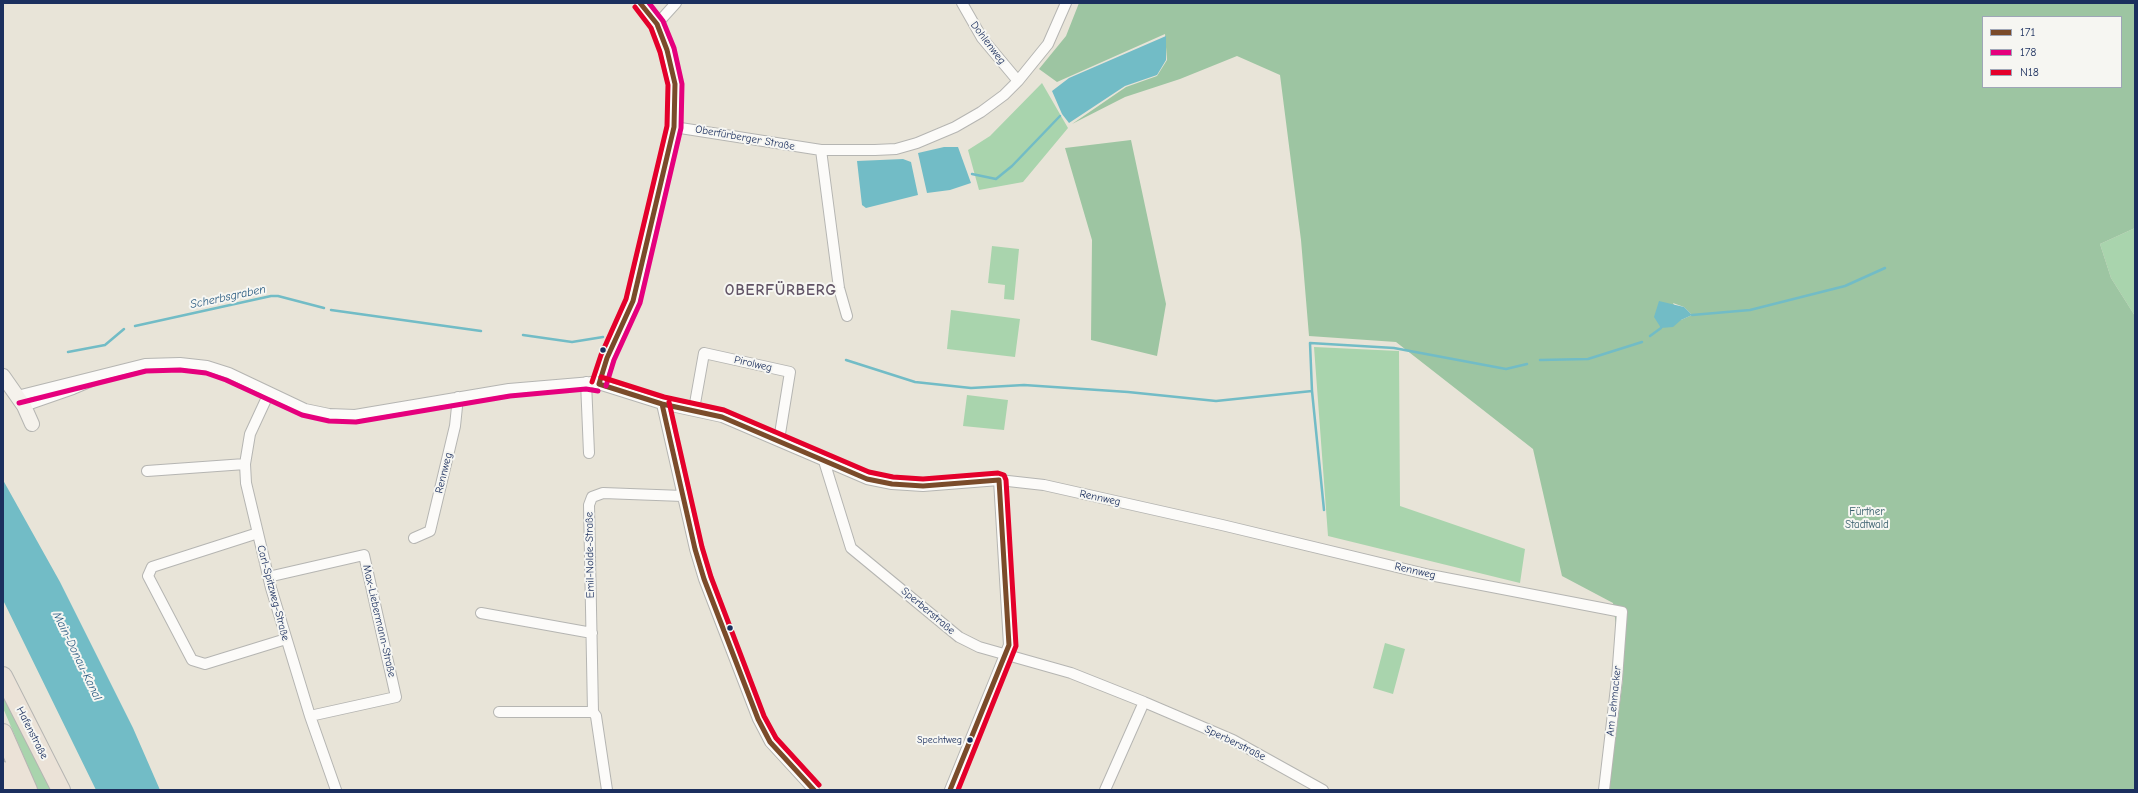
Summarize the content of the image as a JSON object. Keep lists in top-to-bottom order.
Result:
{
  "streets": {
    "highway": ["Hafenstraße"],
    "street": [
      "Dohlenweg",
      "Oberfürberger Straße",
      "Pirolweg",
      "Rennweg",
      "Emil-Nolde-Straße",
      "Carl-Spitzweg-Straße",
      "Sperberstraße",
      "Max-Liebermann-Straße",
      "Am Lehmacker"
    ]
  },
  "crossings": [
    ["Dohlenweg", "Oberfürberger Straße"],
    ["Pirolweg", "Rennweg"],
    ["Rennweg", "Carl-Spitzweg-Straße"],
    ["Rennweg", "Sperberstraße"],
    ["Rennweg", "Am Lehmacker"],
    ["Carl-Spitzweg-Straße", "Max-Liebermann-Straße"]
  ],
  "districts": ["OBERFÜRBERG"],
  "water": ["Scherbsgraben", "Main-Donau-Kanal"],
  "parks": ["Fürther Stadtwald"],
  "places": ["Spechtweg"],
  "lines": ["transit line 171", "transit line 178", "transit line N18"],
  "legend": ["171", "178", "N18"]
}
